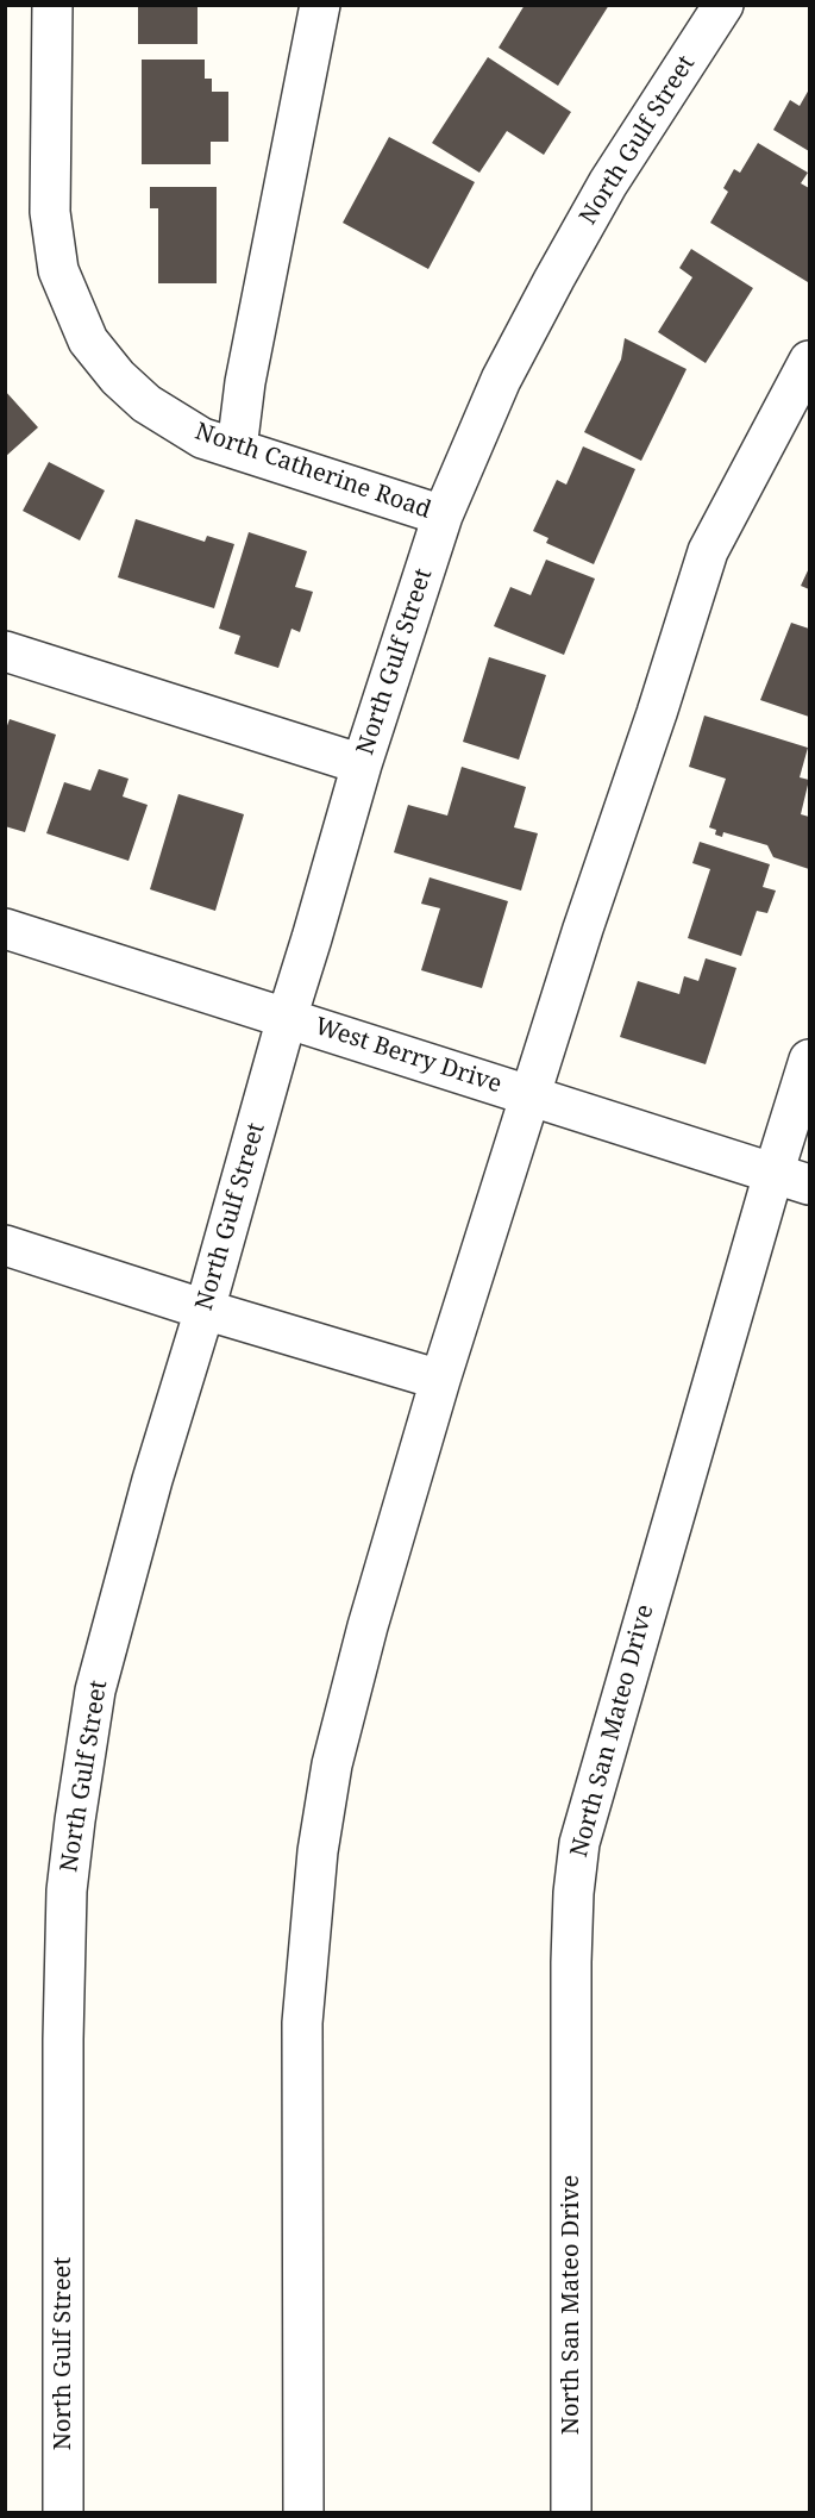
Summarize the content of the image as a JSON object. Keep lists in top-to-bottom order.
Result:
{
  "streets": {
    "street": [
      "North Gulf Street",
      "North Catherine Road",
      "West Berry Drive",
      "North San Mateo Drive"
    ]
  },
  "crossings": [
    ["North Gulf Street", "North Catherine Road"],
    ["North Gulf Street", "West Berry Drive"],
    ["West Berry Drive", "North San Mateo Drive"]
  ]
}
